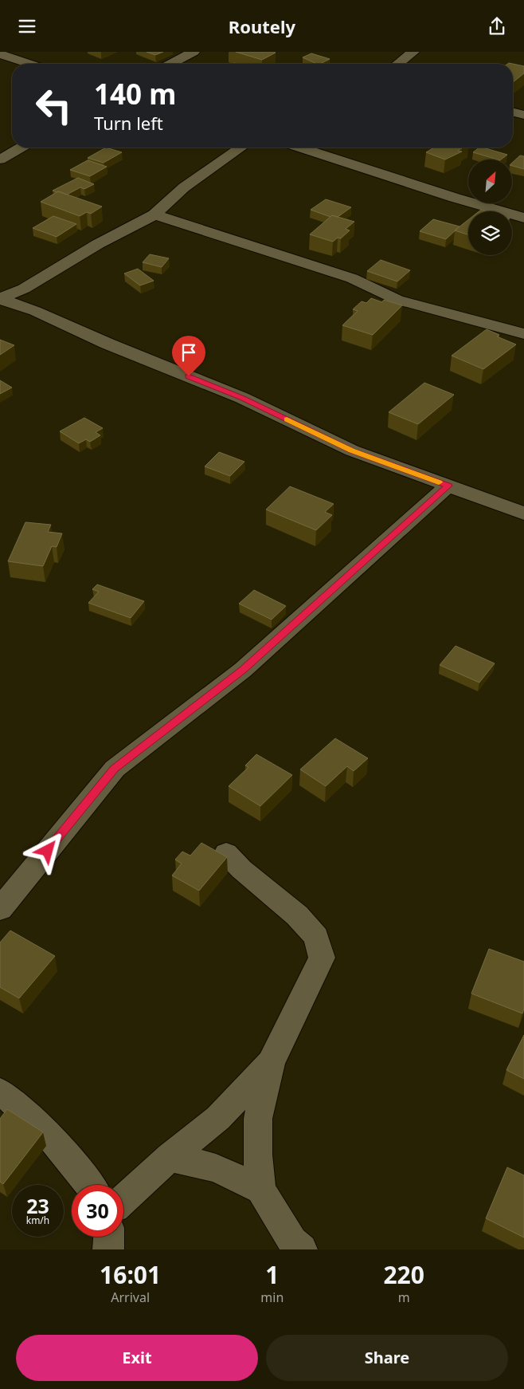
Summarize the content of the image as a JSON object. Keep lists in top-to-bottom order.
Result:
{
  "north": "top right",
  "page": {
    "header": "Routely",
    "turn": ["140 m", "Turn left"],
    "speed": "23 km/h",
    "limit": "30",
    "eta": [
      "16:01",
      "Arrival",
      "1",
      "min",
      "220",
      "m"
    ],
    "buttons": ["Exit", "Share"]
  }
}
